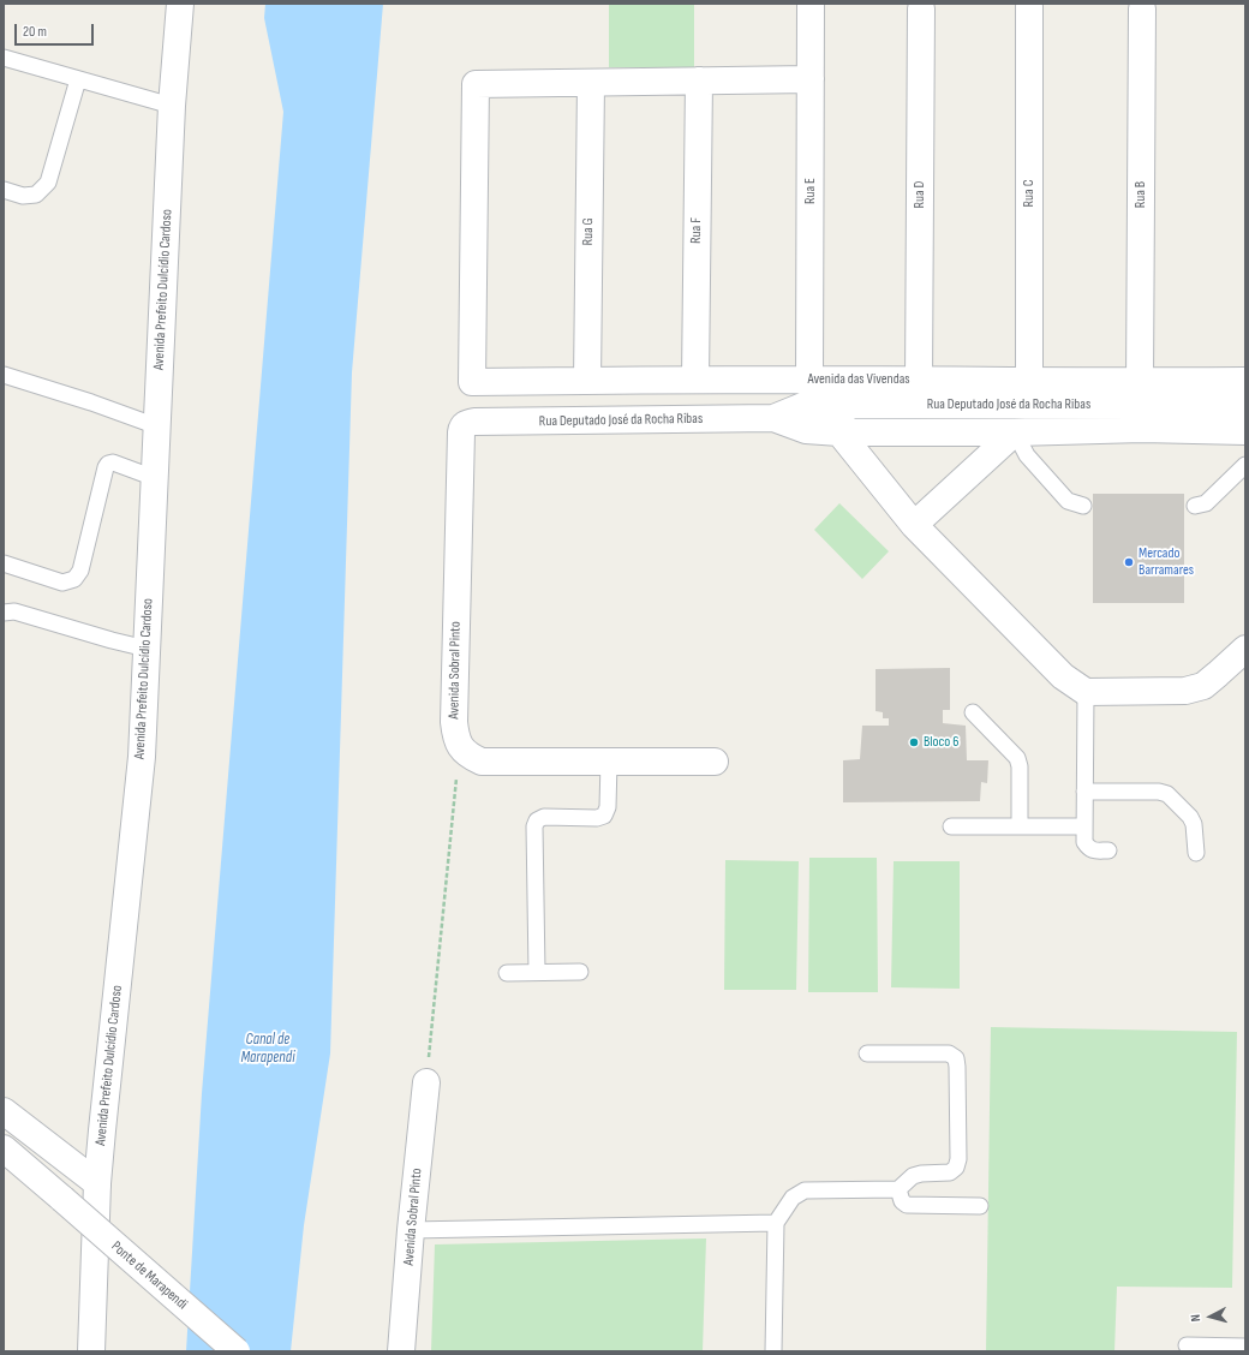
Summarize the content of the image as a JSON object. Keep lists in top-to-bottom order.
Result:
{
  "streets": {
    "street": [
      "Rua E",
      "Rua C",
      "Rua D",
      "Rua B",
      "Rua F",
      "Rua G",
      "Avenida Prefeito Dulcídio Cardoso",
      "Avenida das Vivendas",
      "Rua Deputado José da Rocha Ribas",
      "Avenida Sobral Pinto",
      "Ponte de Marapendi"
    ]
  },
  "crossings": [
    ["Rua E", "Avenida das Vivendas"],
    ["Rua C", "Avenida das Vivendas"],
    ["Rua D", "Avenida das Vivendas"],
    ["Rua B", "Avenida das Vivendas"],
    ["Rua F", "Avenida das Vivendas"],
    ["Rua G", "Avenida das Vivendas"],
    ["Rua Deputado José da Rocha Ribas", "Avenida Sobral Pinto"]
  ],
  "water": ["Canal de Marapendi"],
  "places": ["Mercado Barramares", "Bloco 6"],
  "scale_bar": "20 m",
  "north": "left"
}
